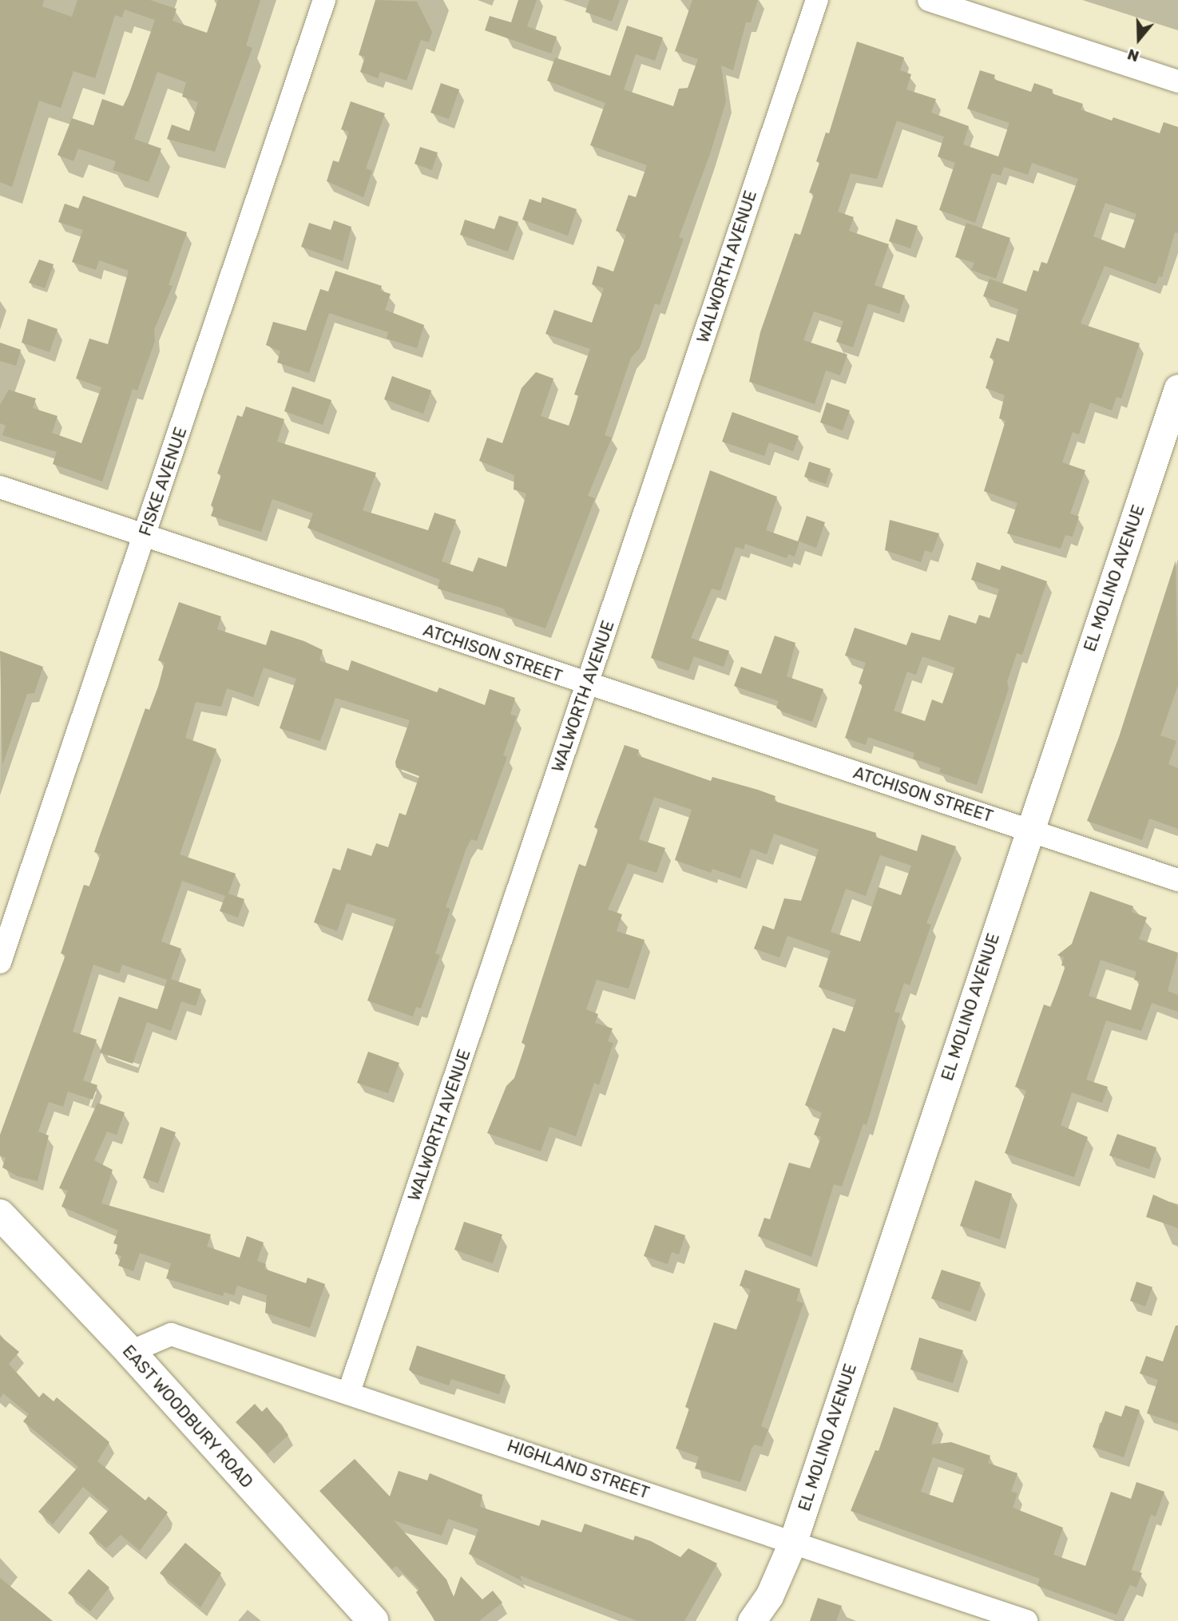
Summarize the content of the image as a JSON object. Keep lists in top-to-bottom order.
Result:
{
  "streets": {
    "main road": ["EAST WOODBURY ROAD"],
    "street": [
      "WALWORTH AVENUE",
      "FISKE AVENUE",
      "EL MOLINO AVENUE",
      "ATCHISON STREET",
      "HIGHLAND STREET"
    ]
  },
  "crossings": [
    ["WALWORTH AVENUE", "ATCHISON STREET"],
    ["WALWORTH AVENUE", "HIGHLAND STREET"],
    ["FISKE AVENUE", "ATCHISON STREET"],
    ["EL MOLINO AVENUE", "ATCHISON STREET"],
    ["EL MOLINO AVENUE", "HIGHLAND STREET"],
    ["EAST WOODBURY ROAD", "HIGHLAND STREET"]
  ],
  "north": "bottom"
}
